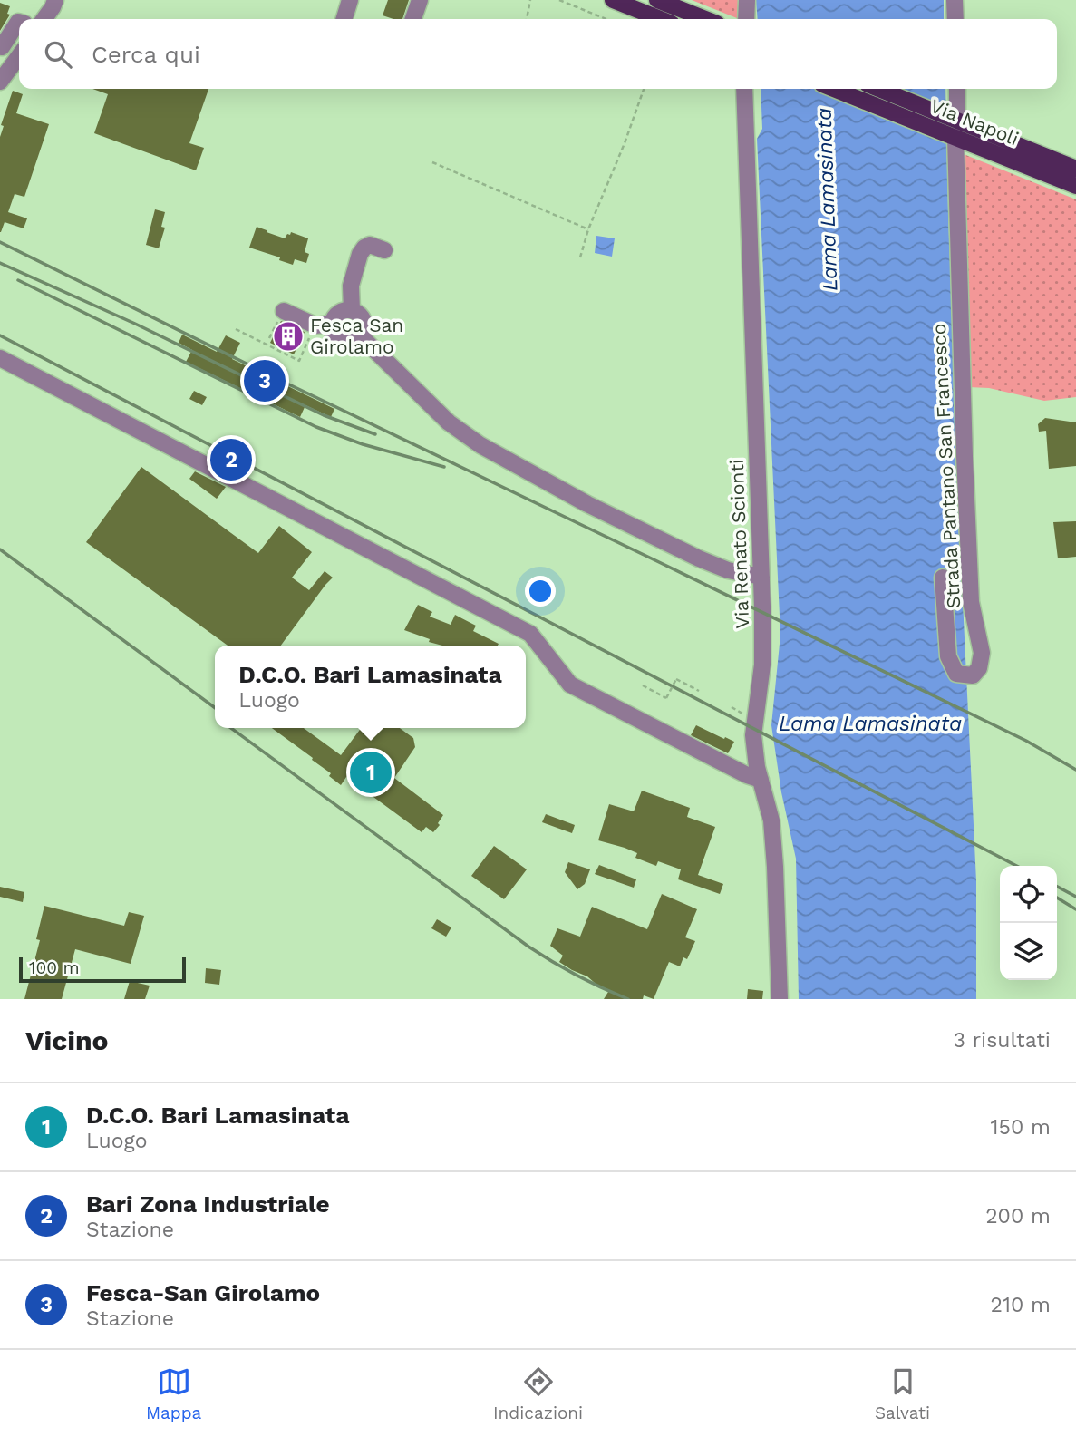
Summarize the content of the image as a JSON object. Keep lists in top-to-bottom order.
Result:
{
  "streets": {
    "main road": ["Via Napoli"],
    "street": ["Strada Pantano San Francesco", "Via Renato Scionti"]
  },
  "crossings": [
    ["Via Napoli", "Strada Pantano San Francesco"]
  ],
  "water": ["Lama Lamasinata"],
  "places": {
    "building": ["Fesca San Girolamo"]
  },
  "scale_bar": "100 m",
  "page": {
    "search": "Cerca qui",
    "pins": ["3", "2", "1"],
    "popup": ["D.C.O. Bari Lamasinata", "Luogo"],
    "scale": "100 m",
    "heading": ["Vicino", "3 risultati"],
    "list": [
      {
        "mark": "1",
        "name": "D.C.O. Bari Lamasinata",
        "note": "Luogo",
        "value": "150 m"
      },
      {
        "mark": "2",
        "name": "Bari Zona Industriale",
        "note": "Stazione",
        "value": "200 m"
      },
      {
        "mark": "3",
        "name": "Fesca-San Girolamo",
        "note": "Stazione",
        "value": "210 m"
      }
    ],
    "nav": ["Mappa", "Indicazioni", "Salvati"]
  }
}
